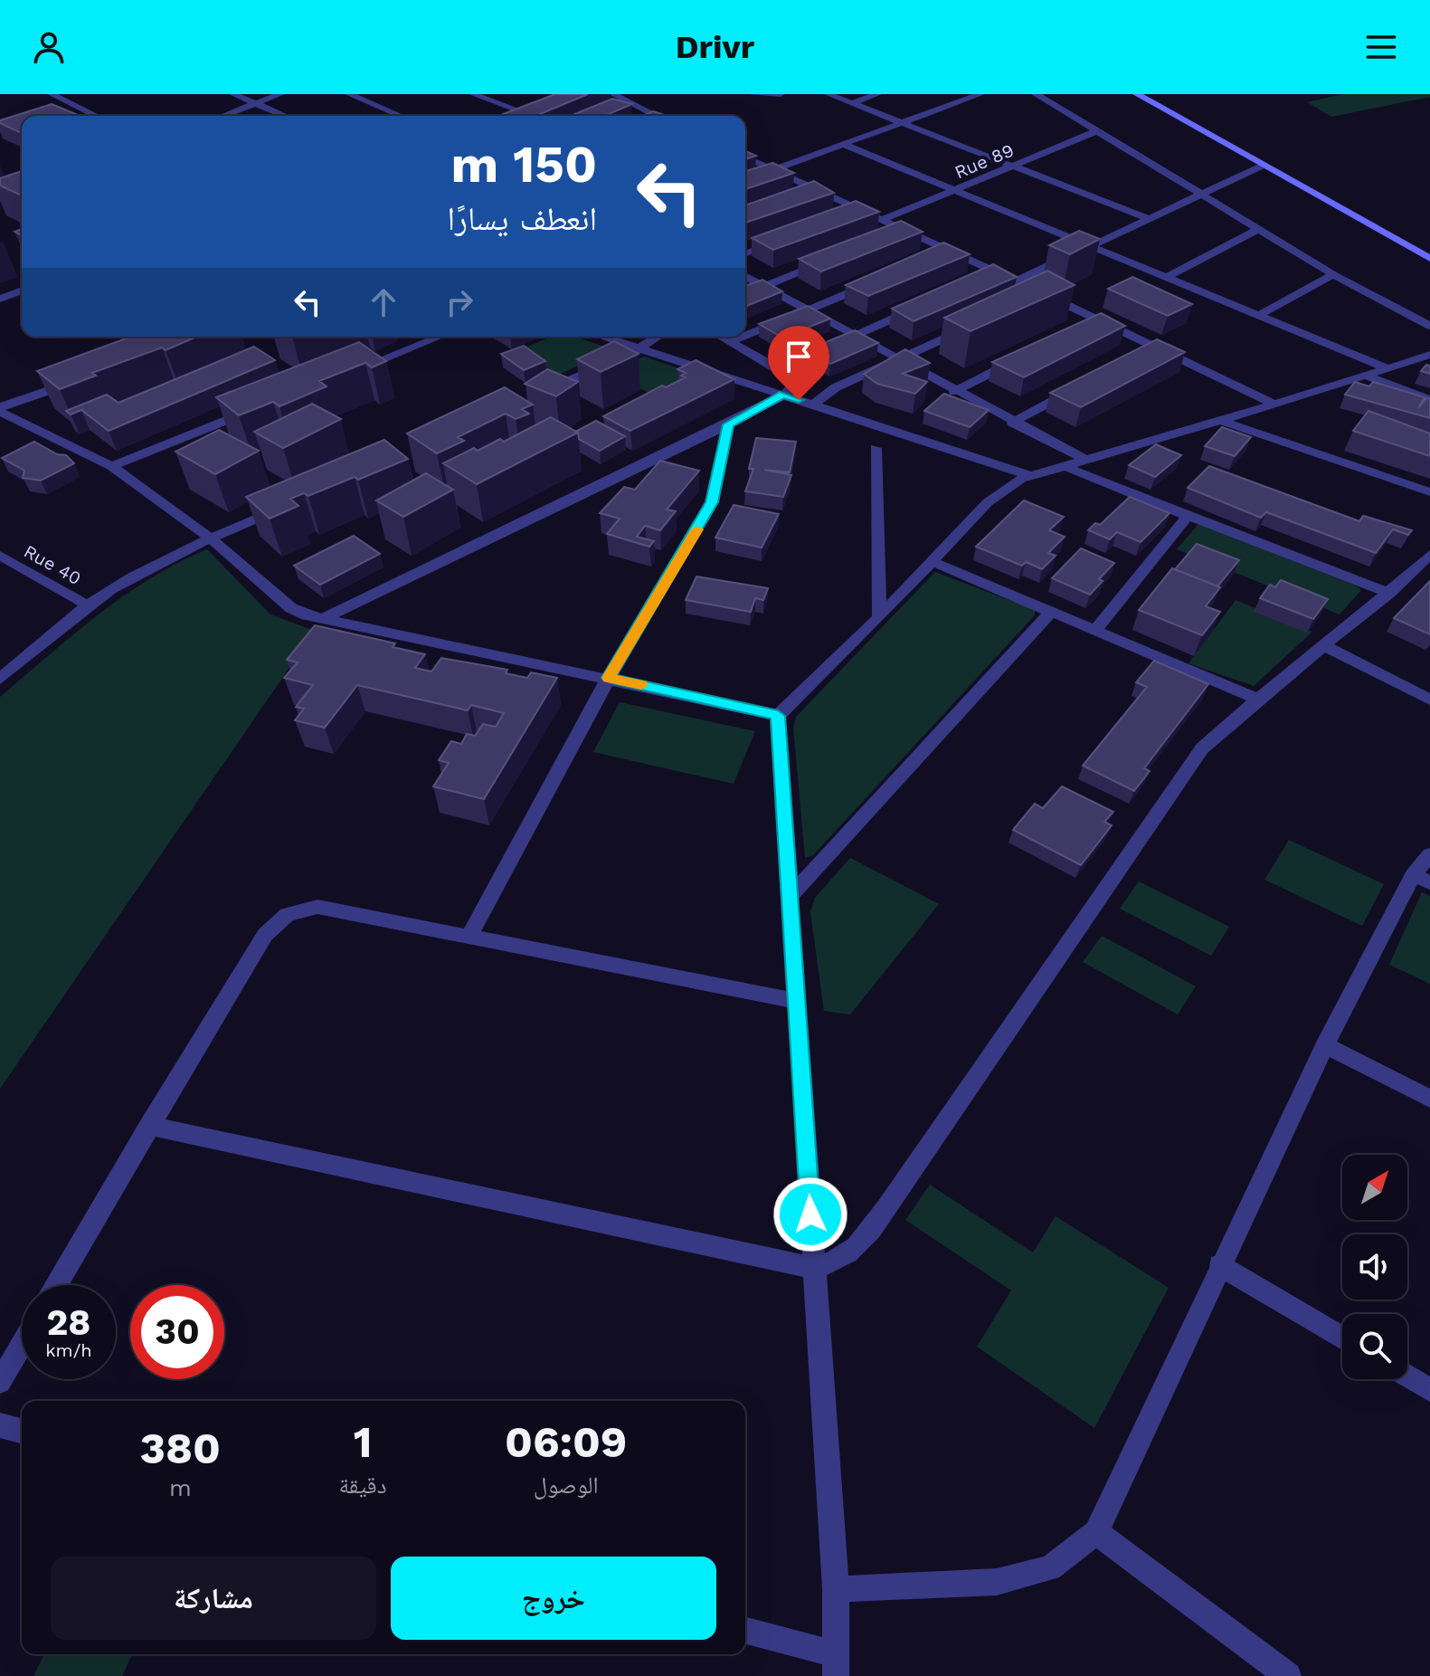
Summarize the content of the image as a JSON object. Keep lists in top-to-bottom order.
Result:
{
  "streets": {
    "street": ["Rue 89", "Rue 40"]
  },
  "north": "top right",
  "page": {
    "header": "Drivr",
    "turn": ["150 m", "انعطف يسارًا"],
    "speed": "28 km/h",
    "limit": "30",
    "eta": [
      "06:09",
      "الوصول",
      "1",
      "دقيقة",
      "380",
      "m"
    ],
    "buttons": ["خروج", "مشاركة"]
  }
}
